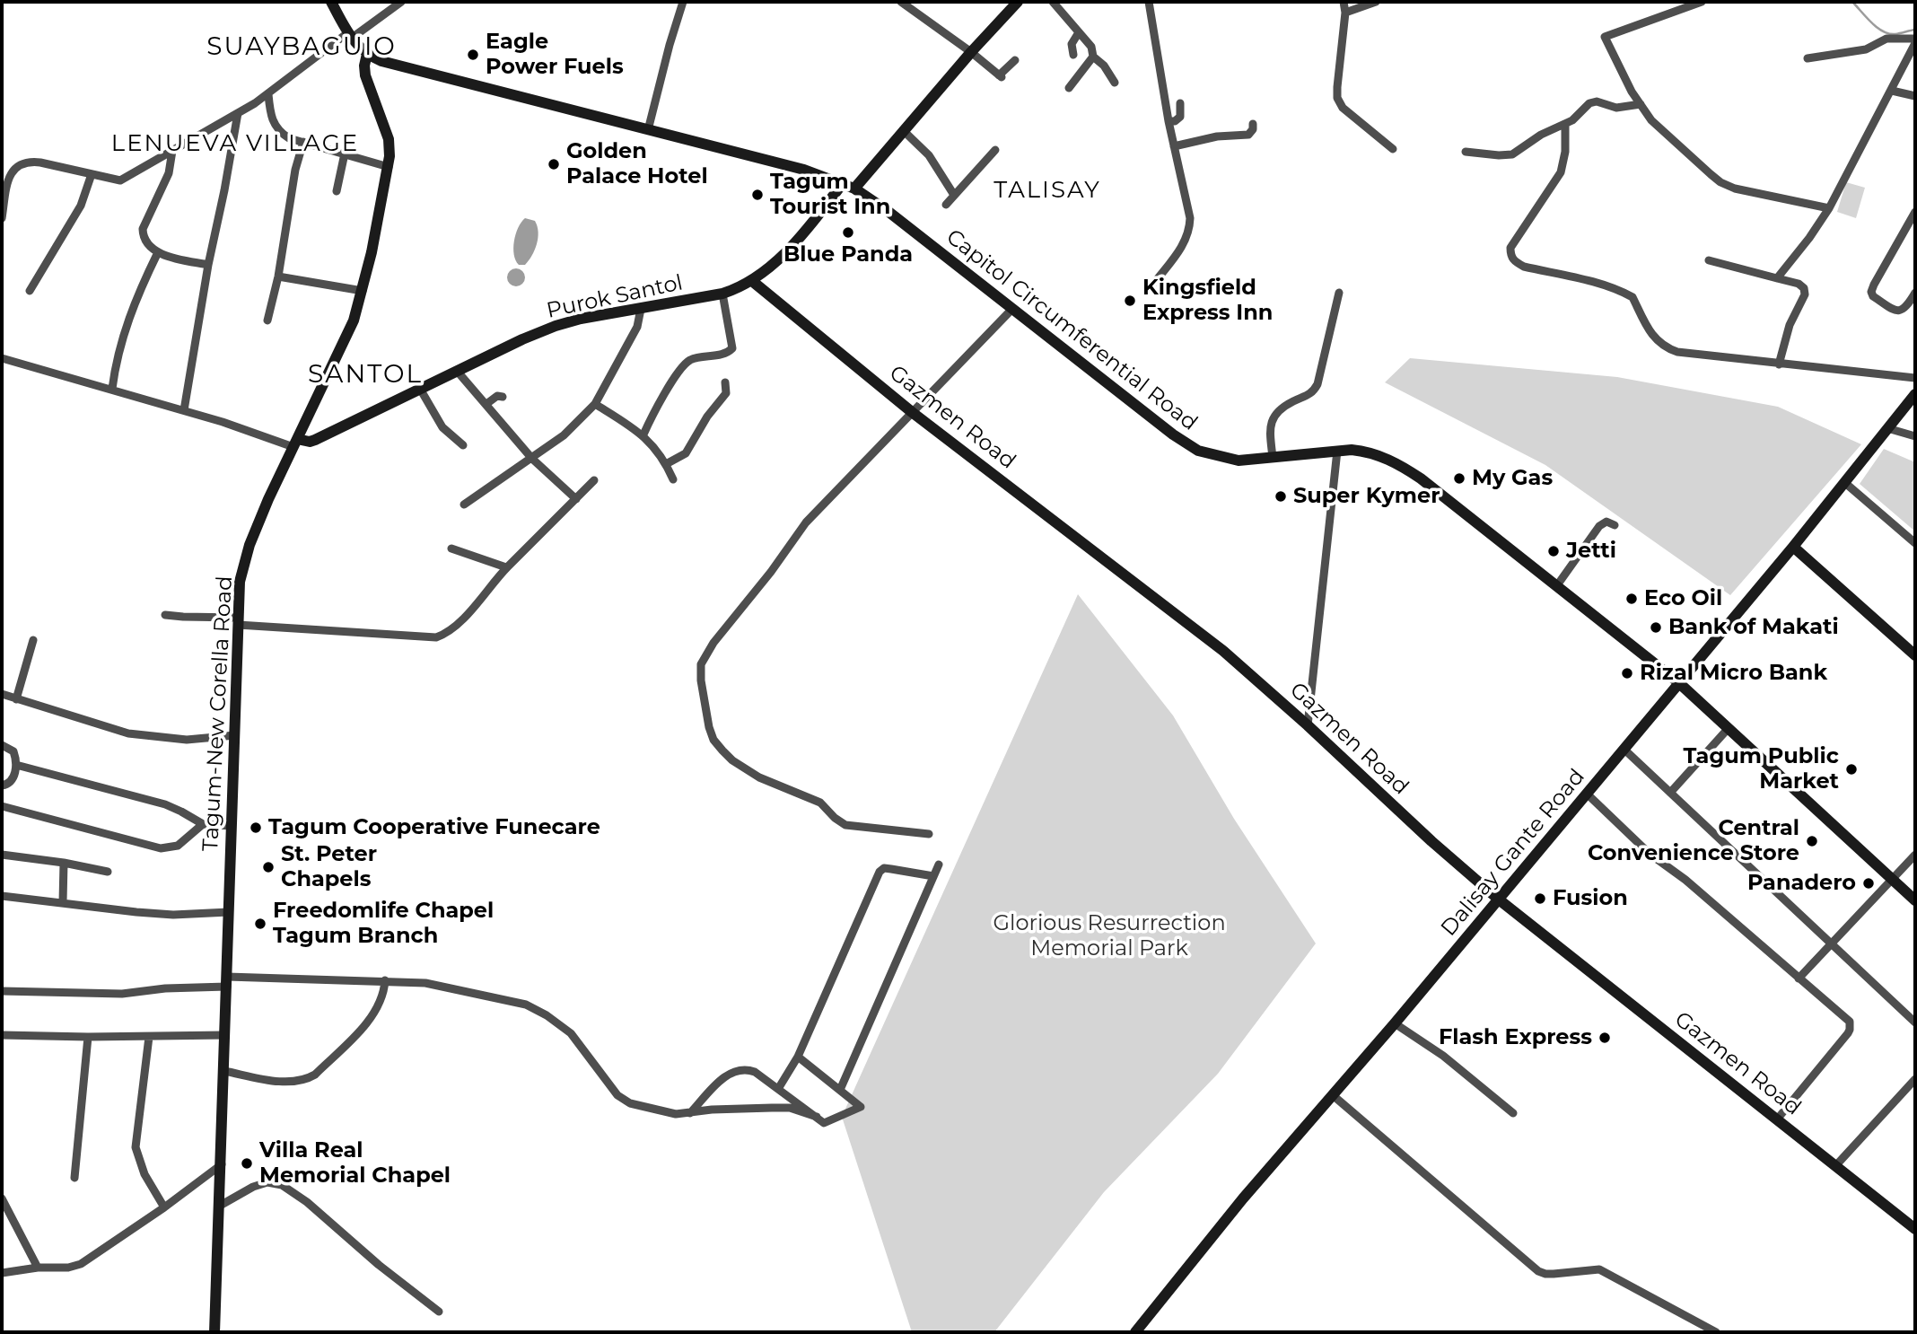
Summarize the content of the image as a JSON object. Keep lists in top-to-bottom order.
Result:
{
  "streets": {
    "main road": [
      "Purok Santol",
      "Capitol Circumferential Road",
      "Gazmen Road",
      "Tagum-New Corella Road",
      "Dalisay Gante Road"
    ]
  },
  "crossings": [
    ["Purok Santol", "Capitol Circumferential Road"],
    ["Purok Santol", "Gazmen Road"],
    ["Purok Santol", "Tagum-New Corella Road"],
    ["Capitol Circumferential Road", "Tagum-New Corella Road"],
    ["Capitol Circumferential Road", "Dalisay Gante Road"],
    ["Gazmen Road", "Dalisay Gante Road"]
  ],
  "districts": [
    "SUAYBAGUIO",
    "LENUEVA VILLAGE",
    "TALISAY",
    "SANTOL"
  ],
  "parks": ["Glorious Resurrection Memorial Park"],
  "places": [
    "Eagle Power Fuels",
    "Golden Palace Hotel",
    "Tagum Tourist Inn",
    "Blue Panda",
    "Kingsfield Express Inn",
    "My Gas",
    "Super Kymer",
    "Jetti",
    "Eco Oil",
    "Bank of Makati",
    "Rizal Micro Bank",
    "Tagum Public Market",
    "Tagum Cooperative Funecare",
    "Central Convenience Store",
    "St. Peter Chapels",
    "Panadero",
    "Fusion",
    "Freedomlife Chapel Tagum Branch",
    "Flash Express",
    "Villa Real Memorial Chapel"
  ]
}
